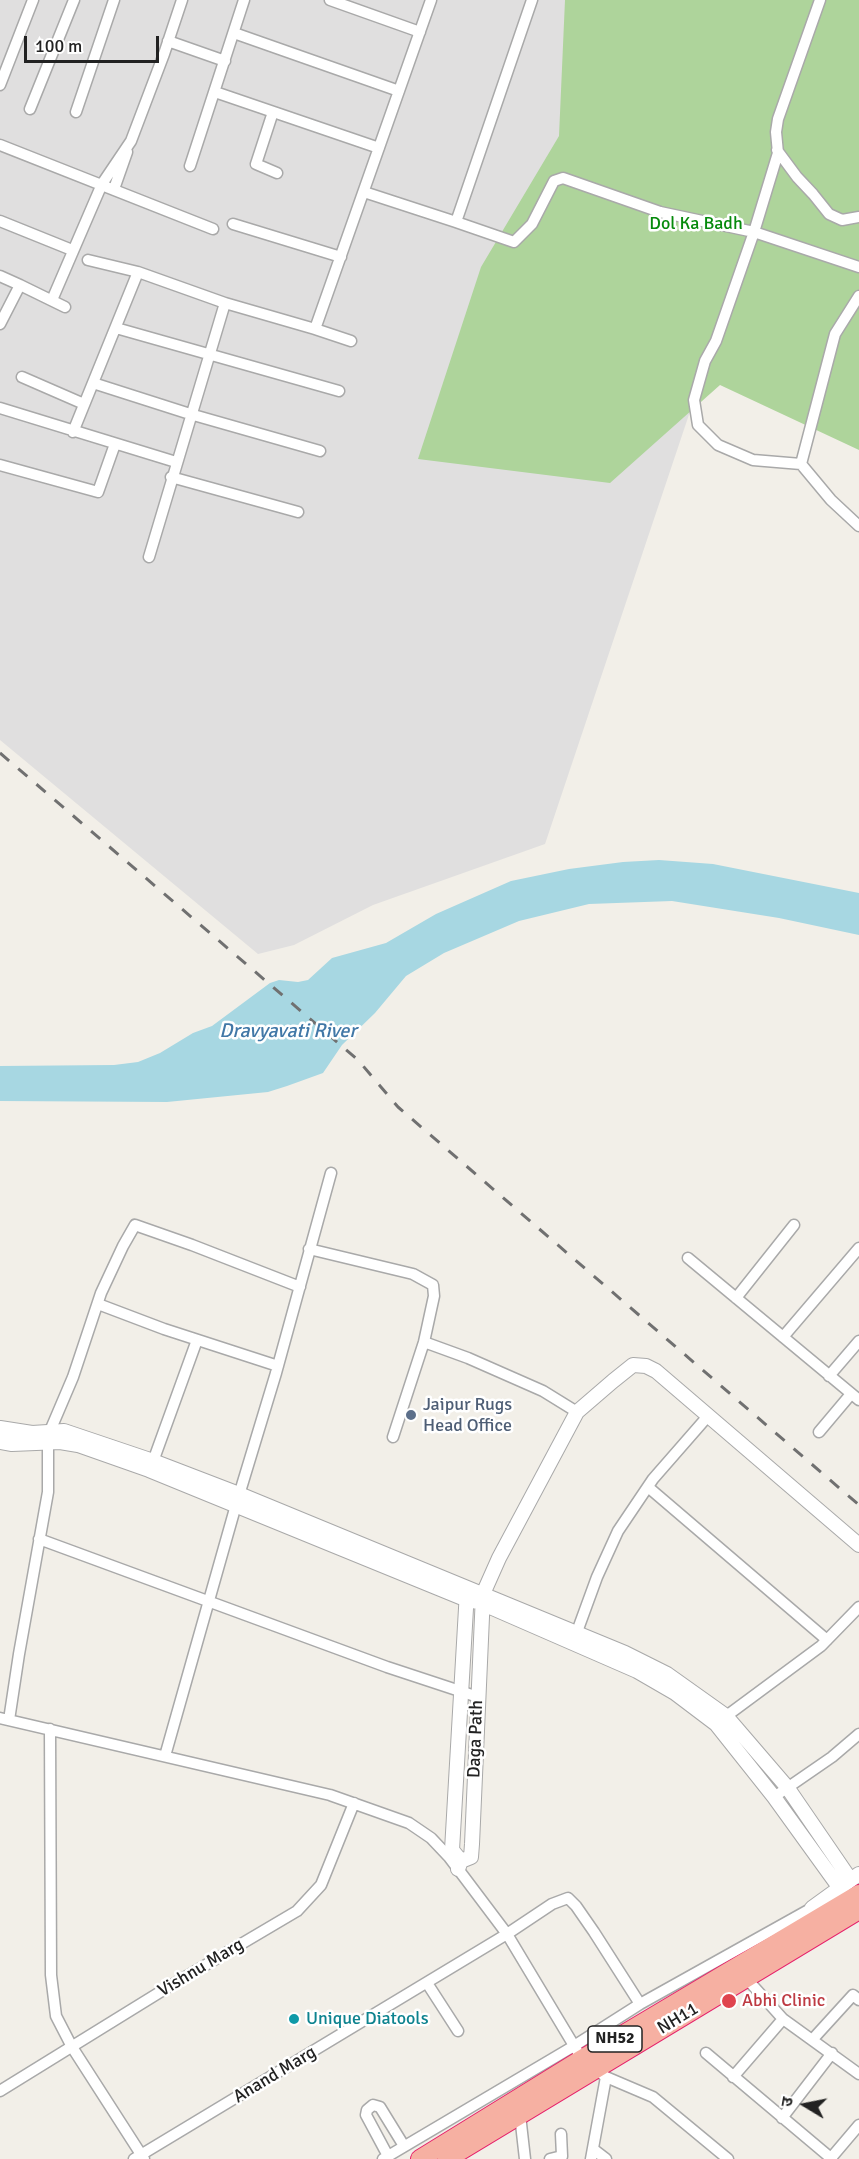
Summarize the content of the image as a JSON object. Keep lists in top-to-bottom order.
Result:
{
  "streets": {
    "highway": ["NH11", "NH52"],
    "street": ["Daga Path", "Vishnu Marg", "Anand Marg"]
  },
  "crossings": [
    ["NH11", "NH52"]
  ],
  "water": ["Dravyavati River"],
  "parks": ["Dol Ka Badh"],
  "places": ["Jaipur Rugs Head Office", "Abhi Clinic", "Unique Diatools"],
  "scale_bar": "100 m",
  "north": "left"
}
